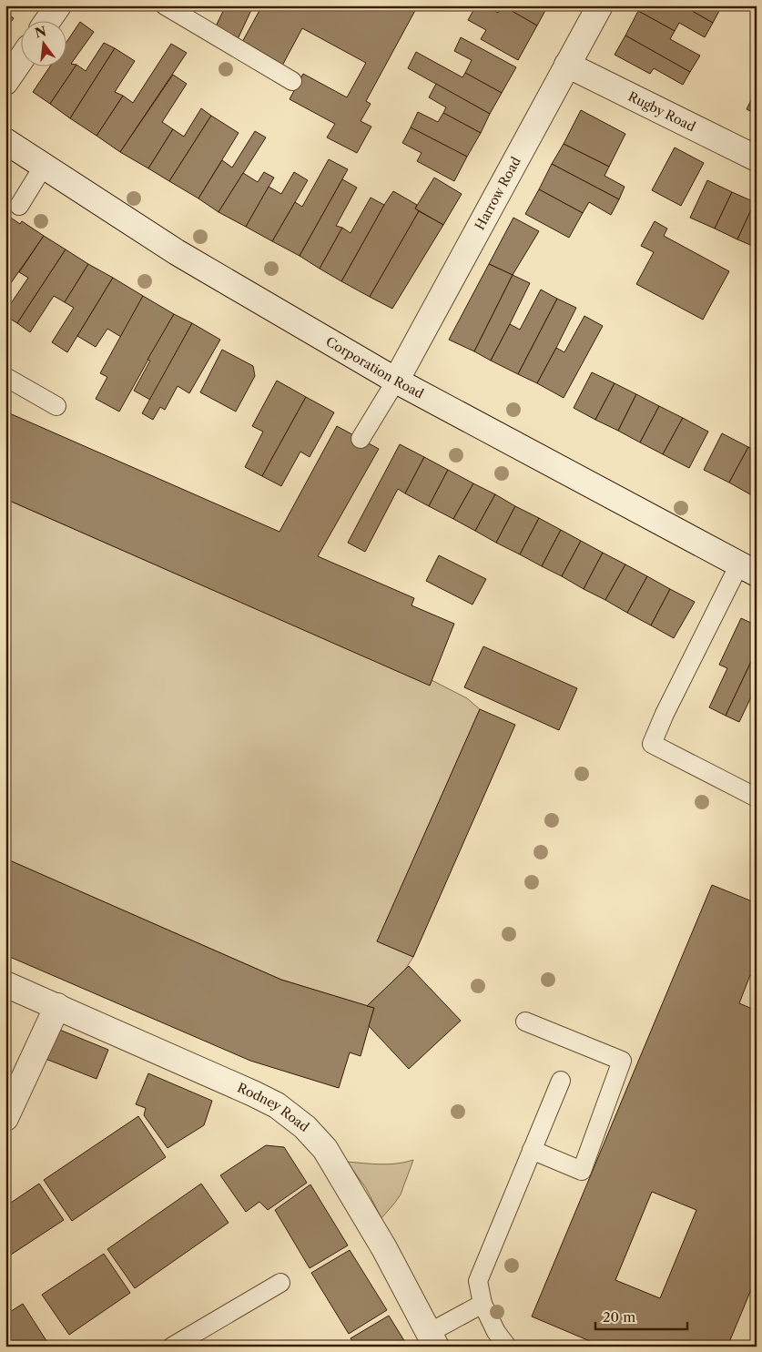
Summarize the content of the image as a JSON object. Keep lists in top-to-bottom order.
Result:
{
  "streets": {
    "street": [
      "Rugby Road",
      "Harrow Road",
      "Corporation Road",
      "Rodney Road"
    ]
  },
  "crossings": [
    ["Rugby Road", "Harrow Road"],
    ["Harrow Road", "Corporation Road"]
  ],
  "scale_bar": "20 m",
  "north": "top"
}
